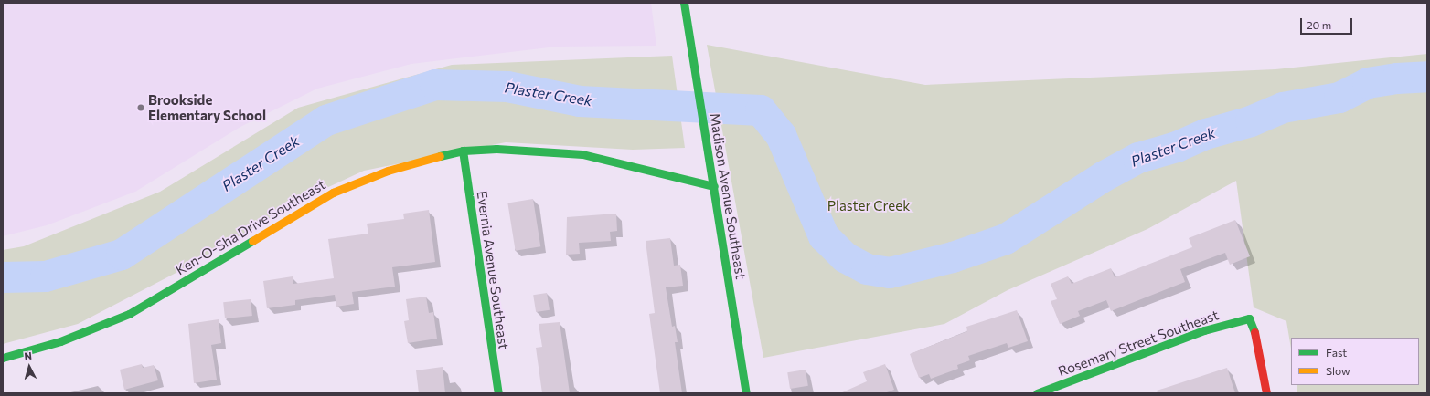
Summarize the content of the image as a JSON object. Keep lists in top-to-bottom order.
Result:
{
  "streets": {
    "street": [
      "Madison Avenue Southeast",
      "Ken-O-Sha Drive Southeast",
      "Evernia Avenue Southeast",
      "Rosemary Street Southeast"
    ]
  },
  "crossings": [
    ["Madison Avenue Southeast", "Ken-O-Sha Drive Southeast"],
    ["Ken-O-Sha Drive Southeast", "Evernia Avenue Southeast"]
  ],
  "water": ["Plaster Creek"],
  "parks": ["Plaster Creek"],
  "places": ["Brookside Elementary School"],
  "legend": ["Fast", "Slow"],
  "scale_bar": "20 m",
  "north": "top"
}
